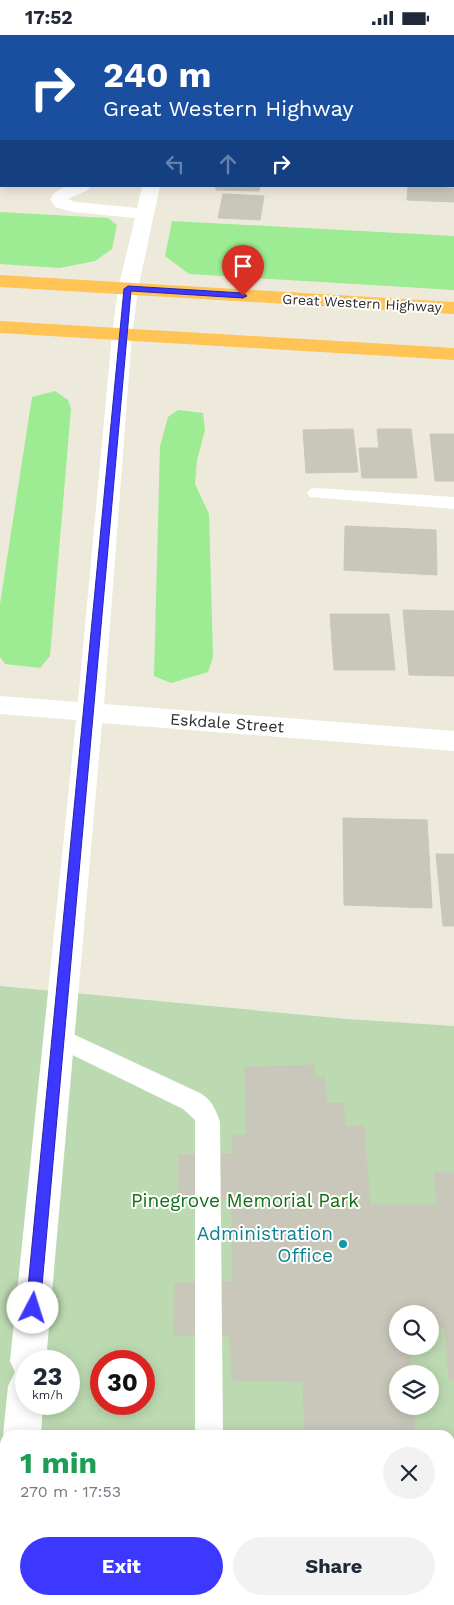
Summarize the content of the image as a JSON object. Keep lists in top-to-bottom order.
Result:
{
  "streets": {
    "highway": ["Great Western Highway"],
    "street": ["Eskdale Street"]
  },
  "parks": ["Pinegrove Memorial Park"],
  "places": ["Administration Office"],
  "page": {
    "status": "17:52",
    "turn": ["240 m", "Great Western Highway"],
    "speed": "23 km/h",
    "limit": "30",
    "heading": ["1 min", "270 m · 17:53"],
    "buttons": ["Exit", "Share"]
  }
}
